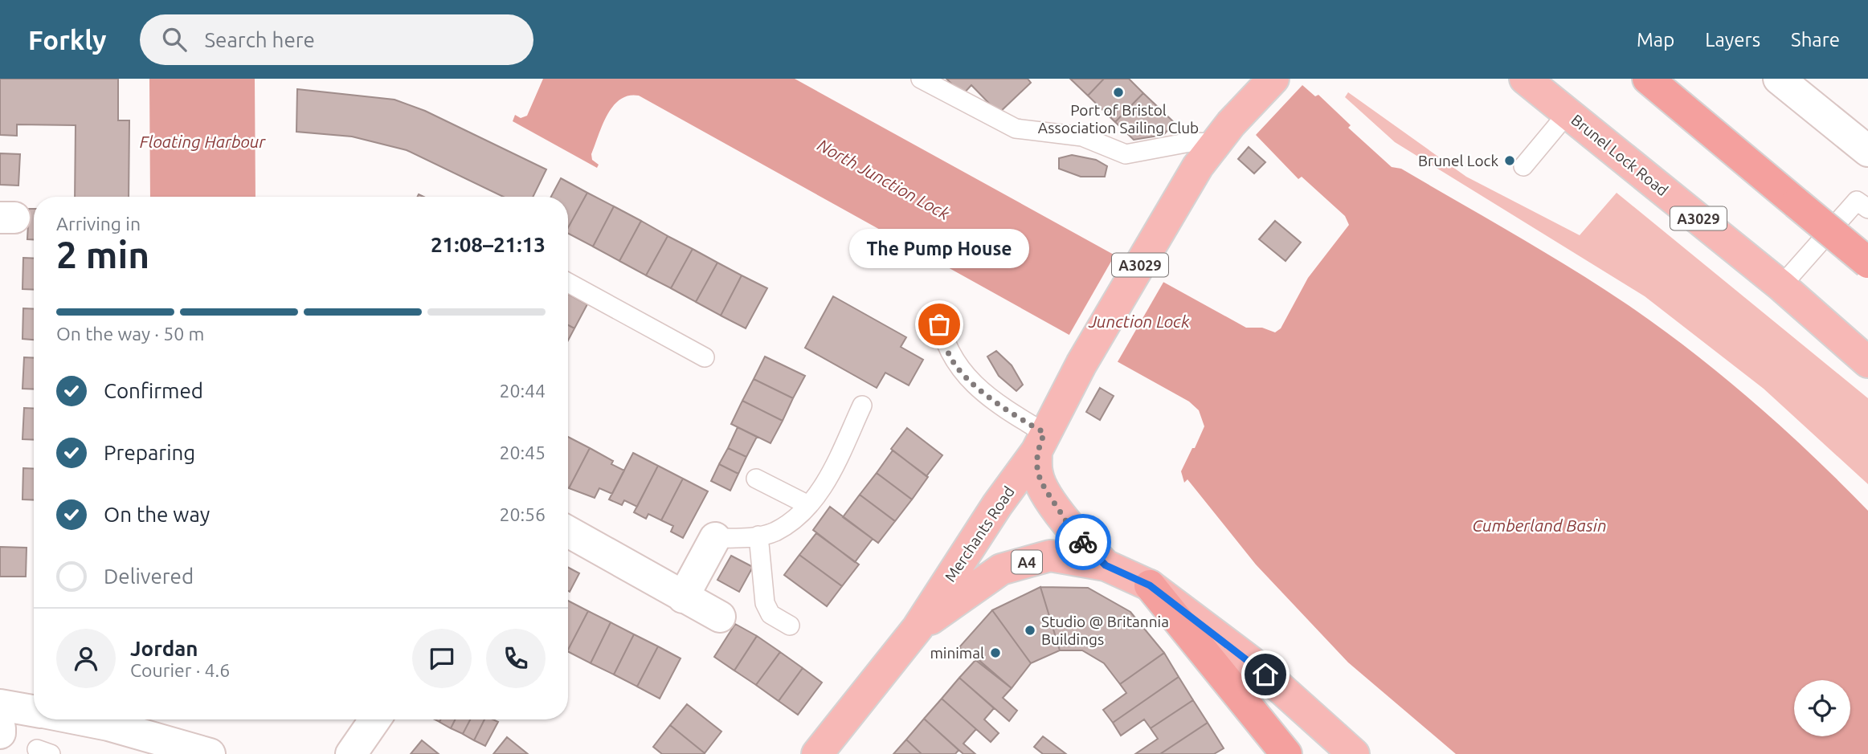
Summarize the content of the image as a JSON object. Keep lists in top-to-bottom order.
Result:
{
  "streets": {
    "main road": [
      "Brunel Lock Road",
      "A3029",
      "Merchants Road",
      "A4"
    ]
  },
  "crossings": [
    ["Merchants Road", "A4"]
  ],
  "water": [
    "Floating Harbour",
    "North Junction Lock",
    "Junction Lock",
    "Cumberland Basin"
  ],
  "places": [
    "Port of Bristol Association Sailing Club",
    "Brunel Lock",
    "The Pump House",
    "Studio @ Britannia Buildings",
    "minimal"
  ],
  "page": {
    "header": "Forkly",
    "search": "Search here",
    "nav": ["Map", "Layers", "Share"],
    "heading": ["2 min", "Arriving in", "21:08–21:13"],
    "panel": ["Jordan", "Courier · 4.6"],
    "bubble": "The Pump House",
    "bar": "On the way · 50 m",
    "list": [
      ["Confirmed", "20:44"],
      ["Preparing", "20:45"],
      ["On the way", "20:56"],
      "Delivered"
    ]
  }
}
